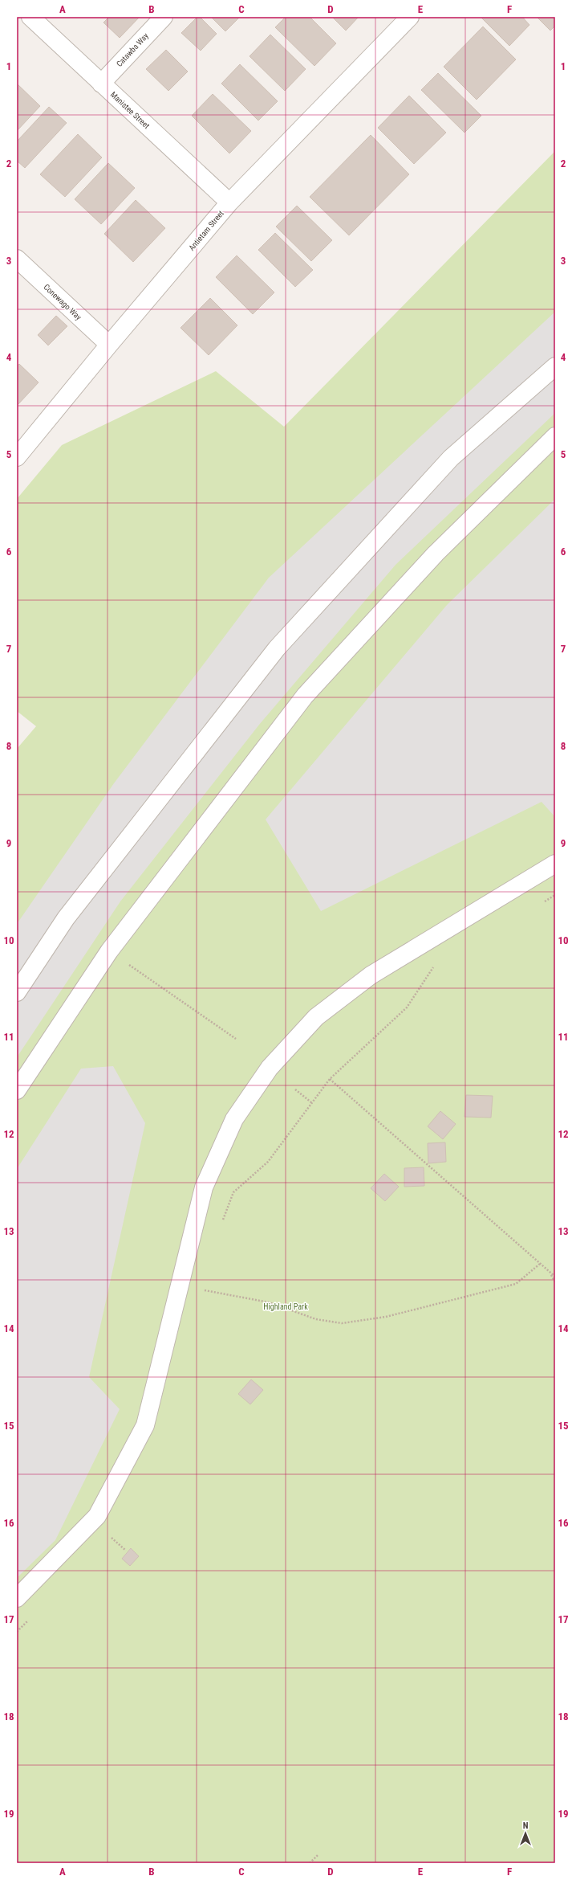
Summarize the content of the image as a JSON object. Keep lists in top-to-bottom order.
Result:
{
  "streets": {
    "street": [
      "Catawba Way",
      "Manistee Street",
      "Antietam Street",
      "Conewago Way"
    ]
  },
  "crossings": [
    ["Catawba Way", "Manistee Street"],
    ["Manistee Street", "Antietam Street"],
    ["Antietam Street", "Conewago Way"]
  ],
  "parks": ["Highland Park"],
  "north": "top",
  "grid": {
    "columns": [
      "A",
      "B",
      "C",
      "D",
      "E",
      "F"
    ],
    "rows": [
      "1",
      "2",
      "3",
      "4",
      "5",
      "6",
      "7",
      "8",
      "9",
      "10",
      "11",
      "12",
      "13",
      "14",
      "15",
      "16",
      "17",
      "18",
      "19"
    ]
  }
}
